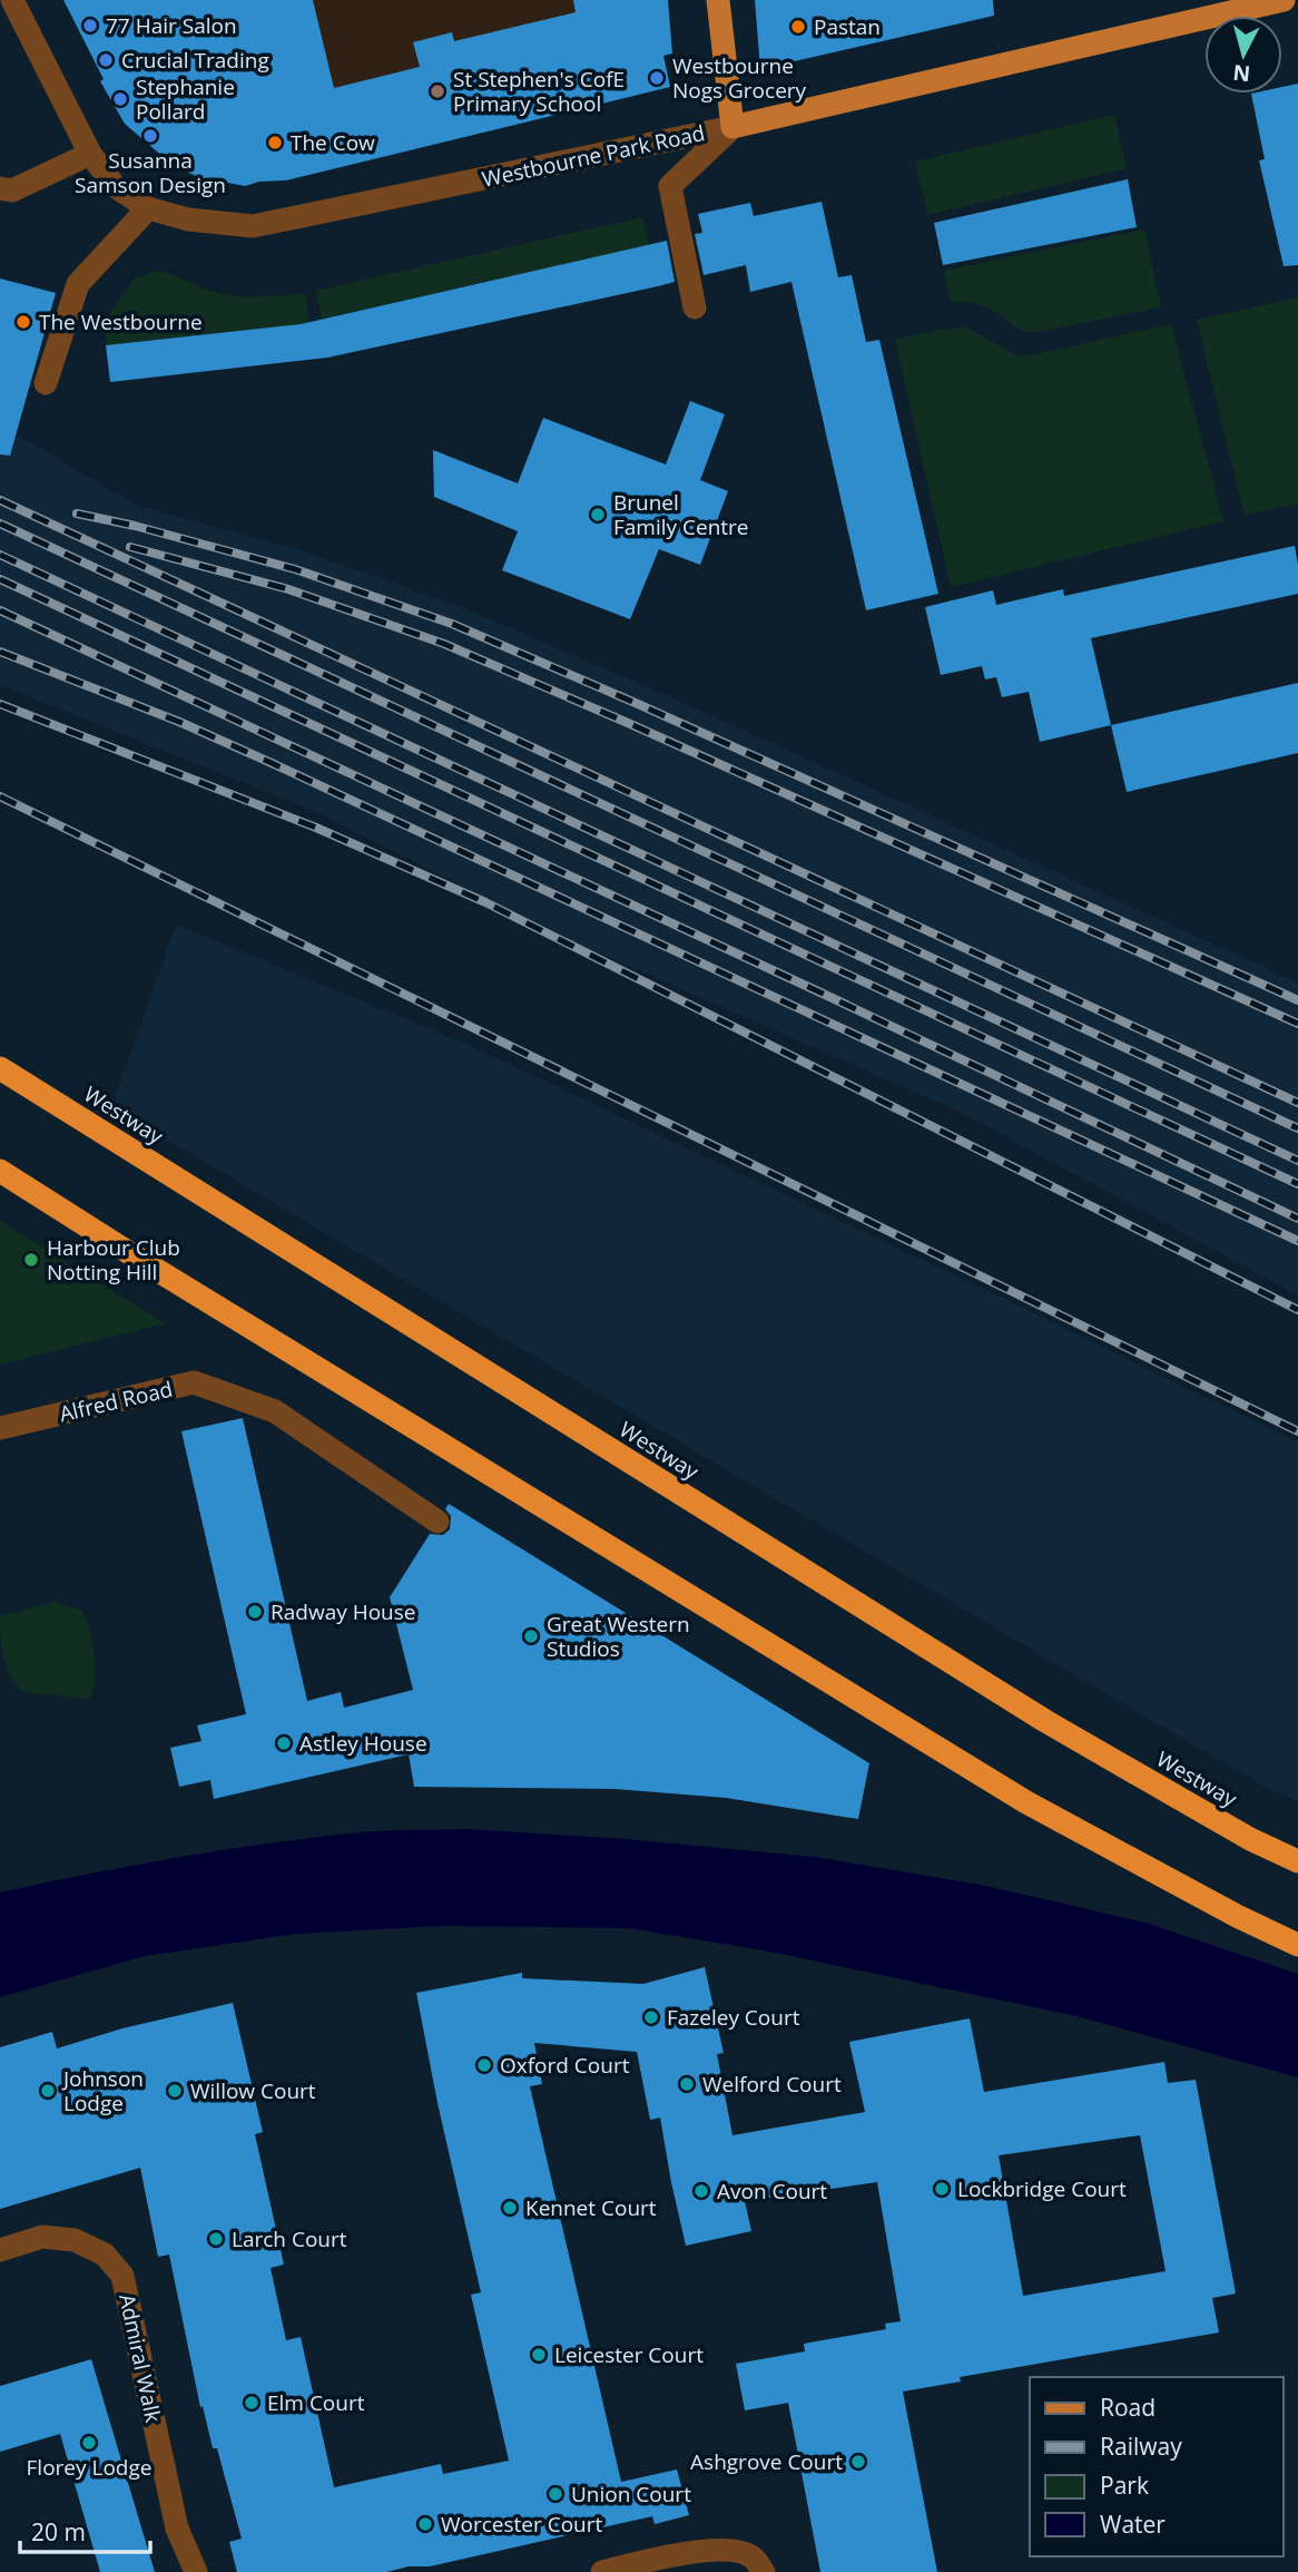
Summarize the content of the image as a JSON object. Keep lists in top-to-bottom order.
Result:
{
  "streets": {
    "highway": ["Westway"],
    "main road": ["Westbourne Park Road"],
    "street": ["Alfred Road", "Admiral Walk"]
  },
  "places": [
    "77 Hair Salon",
    "Pastan",
    "Crucial Trading",
    "Westbourne Nogs Grocery",
    "St Stephen's CofE Primary School",
    "Stephanie Pollard",
    "Susanna Samson Design",
    "The Cow",
    "The Westbourne",
    "Brunel Family Centre",
    "Harbour Club Notting Hill",
    "Radway House",
    "Great Western Studios",
    "Astley House",
    "Fazeley Court",
    "Oxford Court",
    "Welford Court",
    "Johnson Lodge",
    "Willow Court",
    "Lockbridge Court",
    "Avon Court",
    "Kennet Court",
    "Larch Court",
    "Leicester Court",
    "Elm Court",
    "Florey Lodge",
    "Ashgrove Court",
    "Union Court",
    "Worcester Court"
  ],
  "legend": [
    "Road",
    "Railway",
    "Park",
    "Water"
  ],
  "scale_bar": "20 m",
  "north": "bottom"
}
